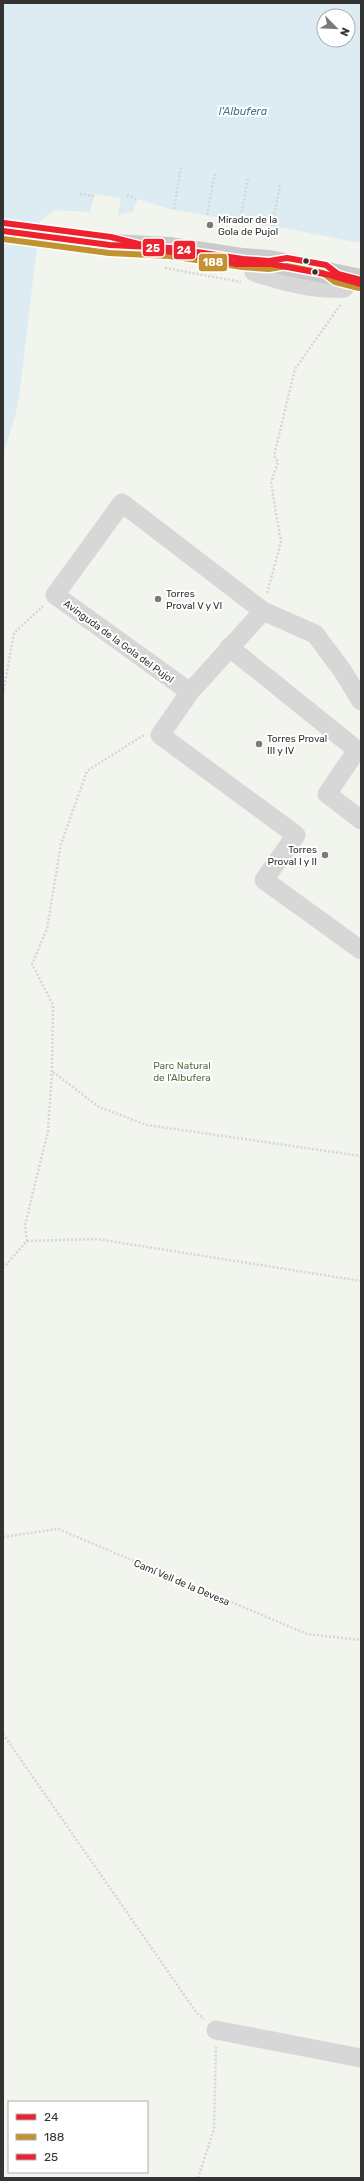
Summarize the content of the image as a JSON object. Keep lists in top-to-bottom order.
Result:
{
  "streets": {
    "street": ["Avinguda de la Gola del Pujol"],
    "path": ["Camí Vell de la Devesa"]
  },
  "water": ["l'Albufera"],
  "parks": ["Parc Natural de l'Albufera"],
  "places": [
    "Mirador de la Gola de Pujol",
    "Torres Proval V y VI",
    "Torres Proval III y IV",
    "Torres Proval I y II"
  ],
  "lines": ["transit line 25", "transit line 24", "transit line 188"],
  "legend": ["24", "188", "25"],
  "north": "bottom right"
}
